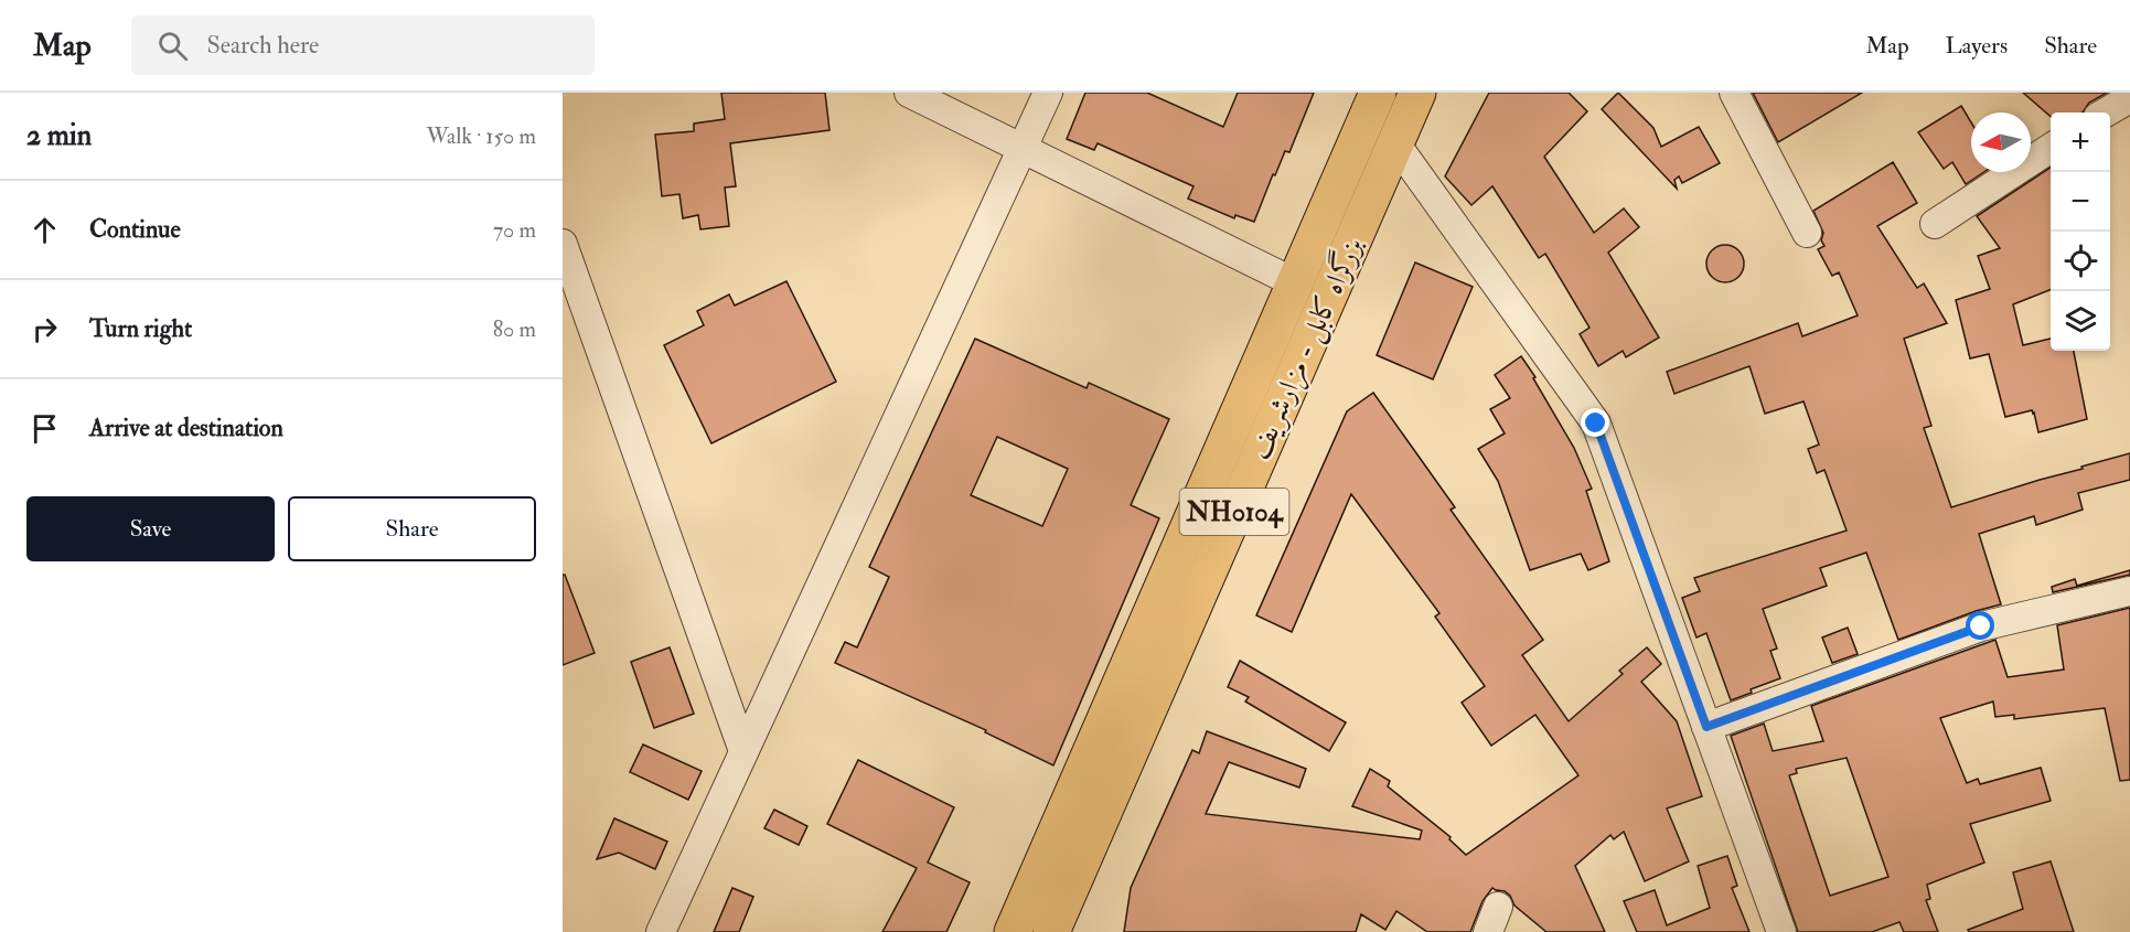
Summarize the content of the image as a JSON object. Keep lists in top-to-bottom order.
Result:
{
  "streets": {
    "highway": ["بزرگراه کابل - مزارشریف", "NH0104"]
  },
  "north": "left",
  "page": {
    "header": "Map",
    "search": "Search here",
    "nav": ["Map", "Layers", "Share"],
    "heading": ["2 min", "Walk · 150 m"],
    "map_buttons": ["+", "−"],
    "list": [
      ["Continue", "70 m"],
      ["Turn right", "80 m"],
      "Arrive at destination"
    ],
    "buttons": ["Save", "Share"]
  }
}
